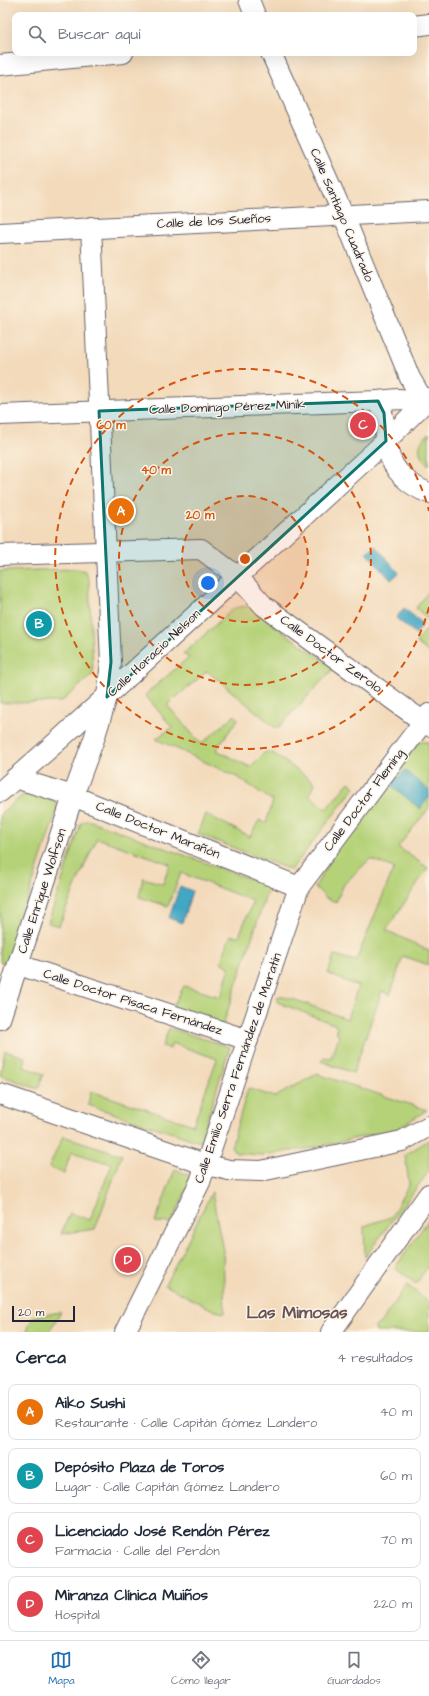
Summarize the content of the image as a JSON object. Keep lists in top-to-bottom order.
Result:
{
  "streets": {
    "street": [
      "Calle Santiago Cuadrado",
      "Calle de los Sueños",
      "Calle Domingo Pérez Minik",
      "Calle Horacio Nelson",
      "Calle Doctor Zerolo",
      "Calle Doctor Fleming",
      "Calle Doctor Marañón",
      "Calle Enrique Wolfson",
      "Calle Doctor Pisaca Fernández",
      "Calle Emilio Serra Fernández de Moratín"
    ]
  },
  "crossings": [
    ["Calle Santiago Cuadrado", "Calle de los Sueños"],
    ["Calle Santiago Cuadrado", "Calle Domingo Pérez Minik"],
    ["Calle Santiago Cuadrado", "Calle Horacio Nelson"],
    ["Calle de los Sueños", "Calle Enrique Wolfson"],
    ["Calle Domingo Pérez Minik", "Calle Horacio Nelson"],
    ["Calle Domingo Pérez Minik", "Calle Enrique Wolfson"],
    ["Calle Horacio Nelson", "Calle Doctor Zerolo"],
    ["Calle Horacio Nelson", "Calle Doctor Marañón"],
    ["Calle Horacio Nelson", "Calle Enrique Wolfson"],
    ["Calle Doctor Zerolo", "Calle Doctor Fleming"],
    ["Calle Doctor Zerolo", "Calle Enrique Wolfson"],
    ["Calle Doctor Fleming", "Calle Doctor Marañón"],
    ["Calle Doctor Fleming", "Calle Emilio Serra Fernández de Moratín"],
    ["Calle Doctor Marañón", "Calle Enrique Wolfson"],
    ["Calle Doctor Marañón", "Calle Emilio Serra Fernández de Moratín"],
    ["Calle Enrique Wolfson", "Calle Doctor Pisaca Fernández"],
    ["Calle Doctor Pisaca Fernández", "Calle Emilio Serra Fernández de Moratín"]
  ],
  "districts": ["Las Mimosas"],
  "scale_bar": "20 m",
  "page": {
    "search": "Buscar aquí",
    "pins": [
      "C",
      "A",
      "B",
      "D"
    ],
    "scale": "20 m",
    "heading": ["Cerca", "4 resultados"],
    "list": [
      {
        "mark": "A",
        "name": "Aiko Sushi",
        "note": "Restaurante · Calle Capitán Gómez Landero",
        "value": "40 m"
      },
      {
        "mark": "B",
        "name": "Depósito Plaza de Toros",
        "note": "Lugar · Calle Capitán Gómez Landero",
        "value": "60 m"
      },
      {
        "mark": "C",
        "name": "Licenciado José Rendón Pérez",
        "note": "Farmacia · Calle del Perdón",
        "value": "70 m"
      },
      {
        "mark": "D",
        "name": "Miranza Clínica Muiños",
        "note": "Hospital",
        "value": "220 m"
      }
    ],
    "nav": ["Mapa", "Cómo llegar", "Guardados"]
  },
  "rings": ["60 m", "40 m", "20 m"]
}
